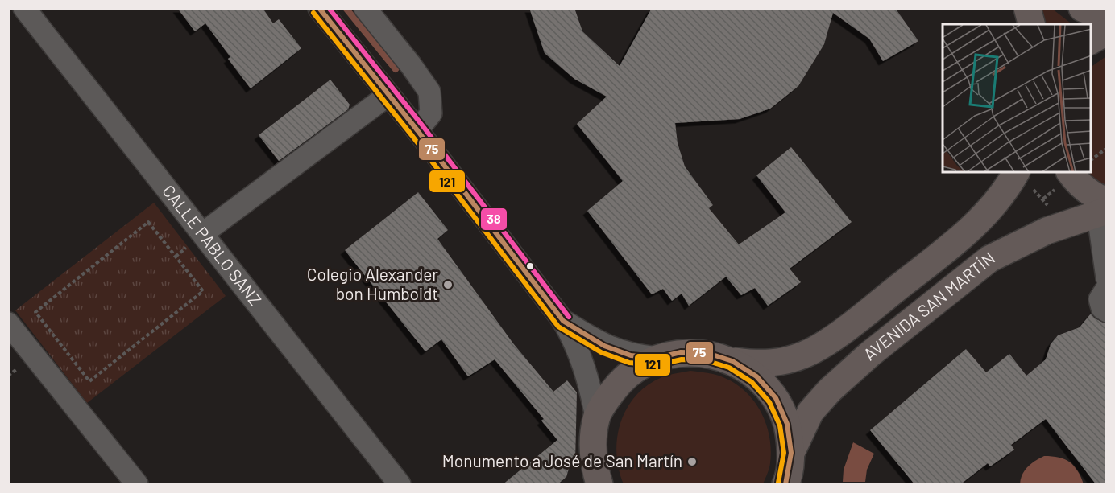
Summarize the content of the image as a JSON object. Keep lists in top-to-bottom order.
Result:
{
  "streets": {
    "main road": ["AVENIDA SAN MARTÍN"],
    "street": ["CALLE PABLO SANZ"]
  },
  "places": ["Colegio Alexander bon Humboldt", "Monumento a José de San Martín"],
  "lines": ["transit line 75", "transit line 38", "transit line 121"]
}
